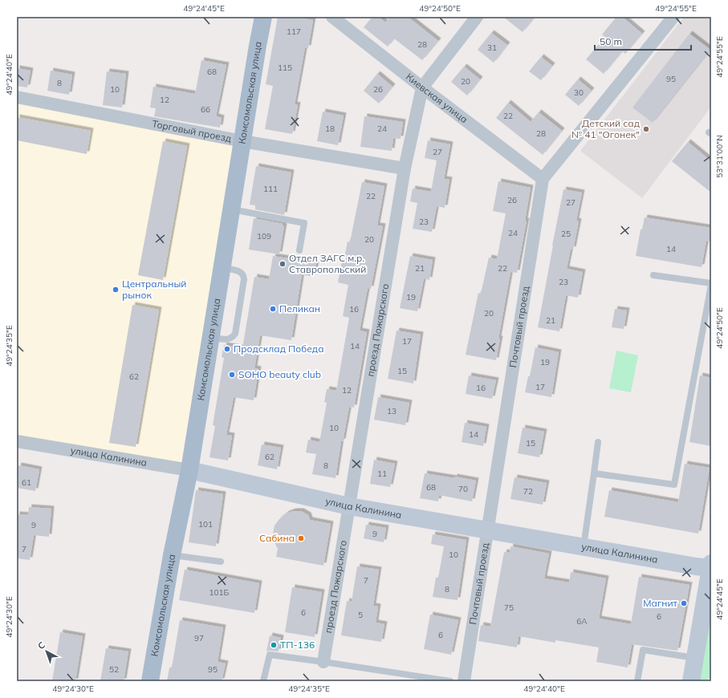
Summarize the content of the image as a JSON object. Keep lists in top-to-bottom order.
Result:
{
  "streets": {
    "main road": ["Комсомольская улица"],
    "street": [
      "Киевская улица",
      "Торговый проезд",
      "Почтовый проезд",
      "проезд Пожарского",
      "улица Калинина"
    ]
  },
  "crossings": [
    ["Комсомольская улица", "Торговый проезд"],
    ["Комсомольская улица", "улица Калинина"],
    ["Киевская улица", "Почтовый проезд"],
    ["Киевская улица", "проезд Пожарского"],
    ["Торговый проезд", "проезд Пожарского"],
    ["Почтовый проезд", "улица Калинина"],
    ["проезд Пожарского", "улица Калинина"]
  ],
  "places": [
    "Детский сад № 41 \"Огонек\"",
    "Отдел ЗАГС м.р. Ставропольский",
    "Центральный рынок",
    "Пеликан",
    "Продсклад Победа",
    "SOHO beauty club",
    "Сабина",
    "Магнит",
    "ТП-136"
  ],
  "house_numbers": [
    "117",
    "28",
    "31",
    "115",
    "68",
    "95",
    "20",
    "8",
    "10",
    "26",
    "30",
    "12",
    "66",
    "22",
    "18",
    "24",
    "28",
    "27",
    "111",
    "22",
    "26",
    "27",
    "23",
    "24",
    "25",
    "109",
    "20",
    "14",
    "21",
    "22",
    "23",
    "19",
    "16",
    "20",
    "21",
    "17",
    "14",
    "19",
    "15",
    "62",
    "17",
    "16",
    "12",
    "13",
    "10",
    "14",
    "15",
    "62",
    "8",
    "11",
    "61",
    "68",
    "70",
    "72",
    "101",
    "9",
    "9",
    "7",
    "10",
    "7",
    "8",
    "101Б",
    "75",
    "6",
    "5",
    "6",
    "6А",
    "6",
    "97",
    "52",
    "95"
  ],
  "scale_bar": "50 m",
  "north": "top left",
  "coordinates": [
    "49°24'45\"E",
    "49°24'50\"E",
    "49°24'55\"E",
    "49°24'40\"E",
    "53°31'00\"N",
    "49°24'35\"E",
    "49°24'30\"E"
  ]
}
